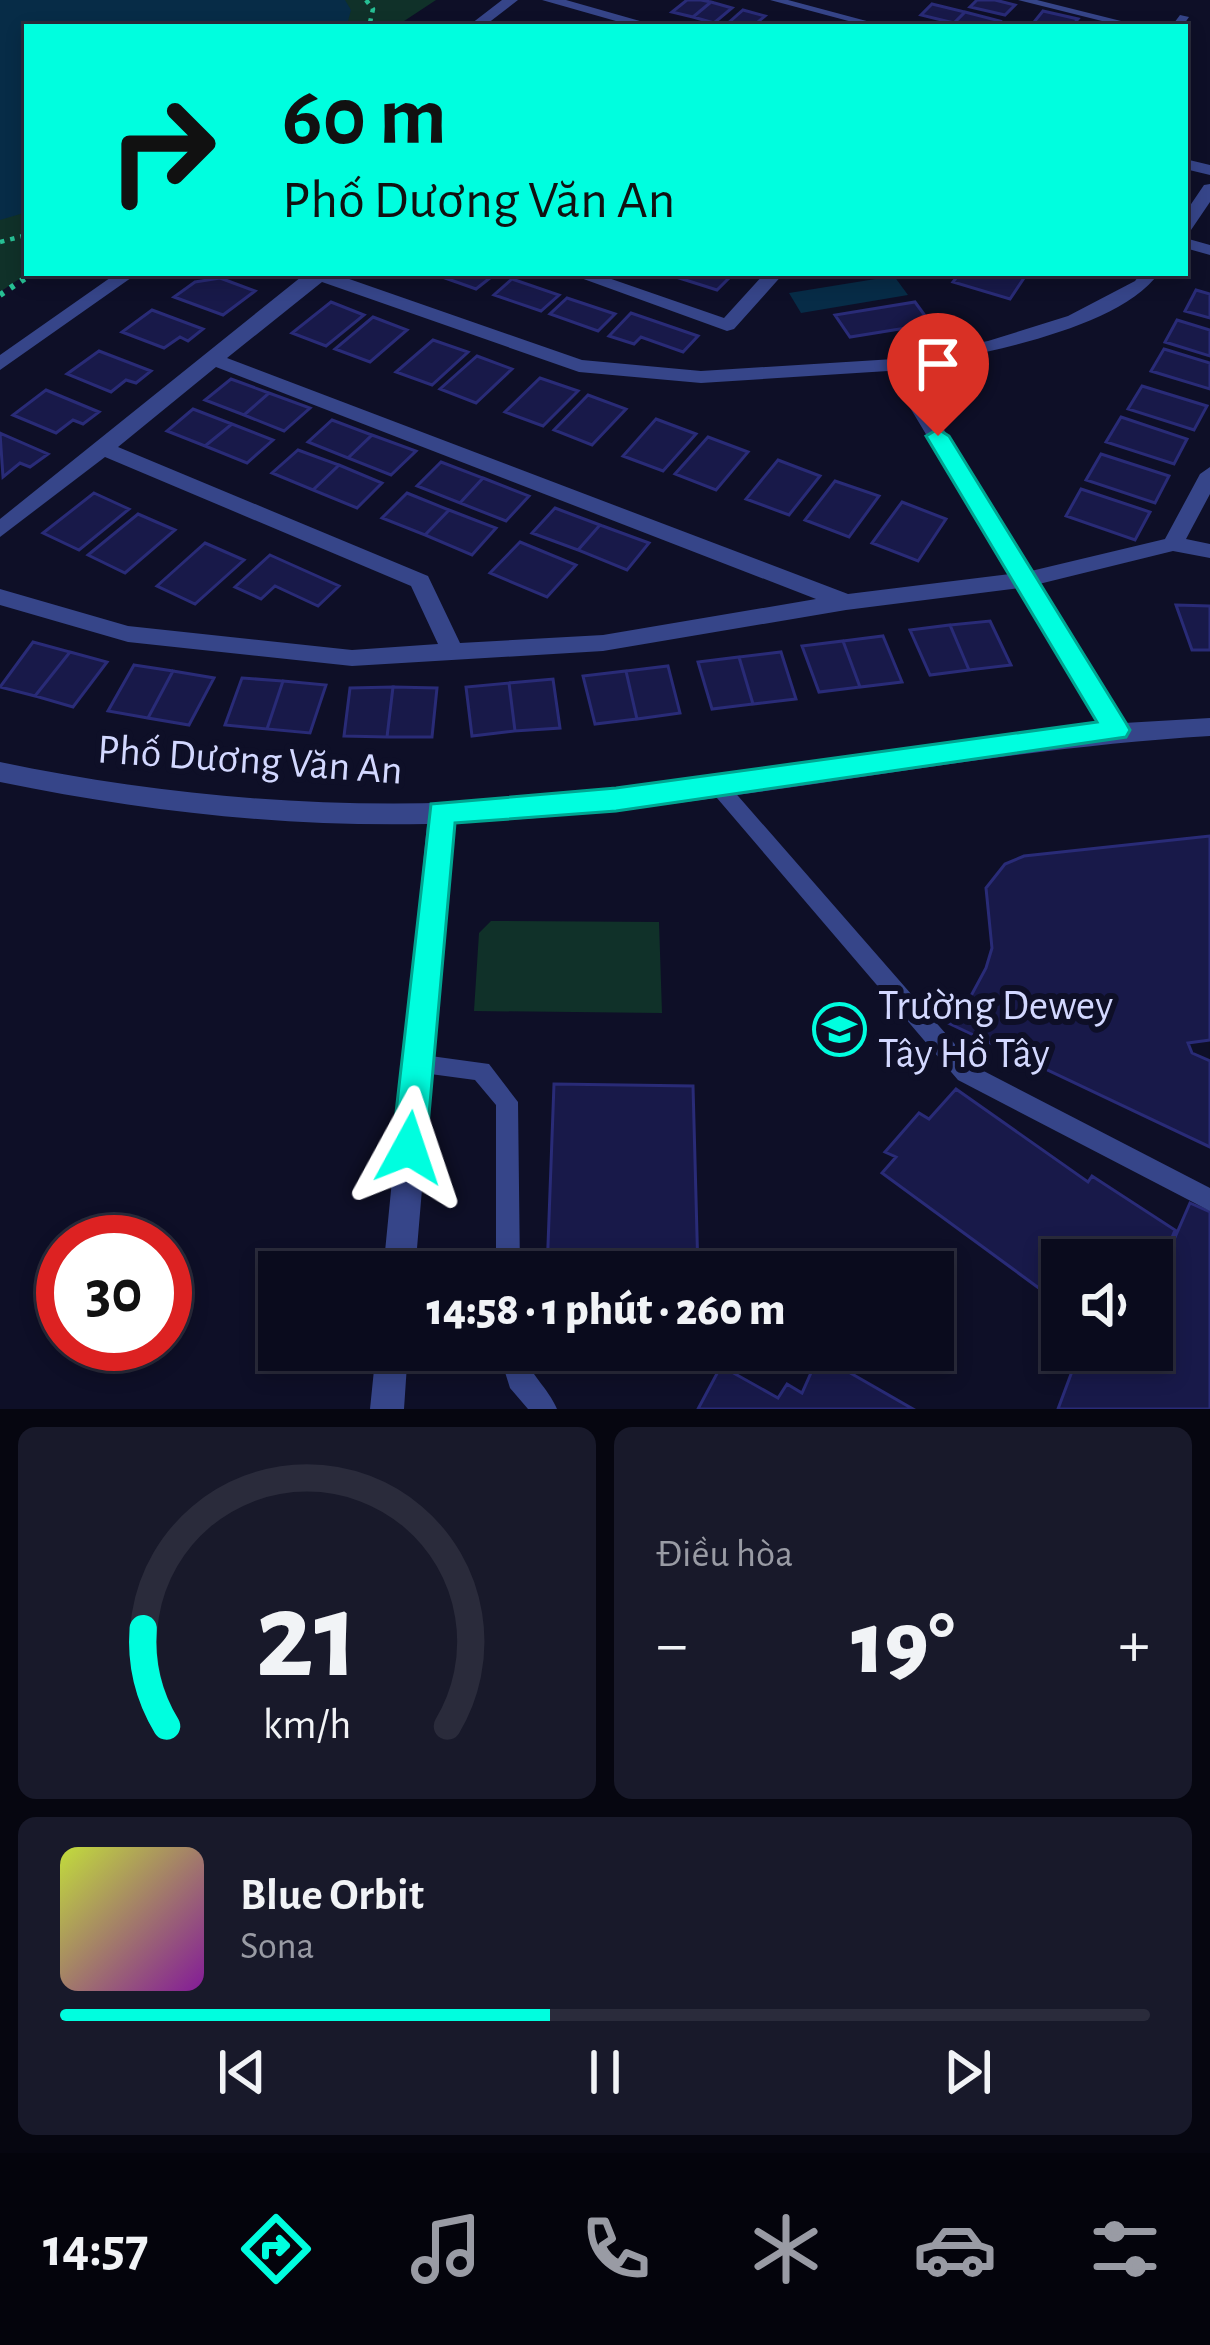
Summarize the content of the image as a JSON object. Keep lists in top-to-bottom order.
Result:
{
  "streets": {
    "street": ["Phố Dương Văn An"]
  },
  "places": {
    "school or university": ["Trường Dewey Tây Hồ Tây"]
  },
  "page": {
    "turn": ["60 m", "Phố Dương Văn An"],
    "limit": "30",
    "trip": "14:58 · 1 phút · 260 m",
    "tile": "Điều hòa",
    "heat": ["−", "19°", "+"],
    "song": ["Blue Orbit", "Sona"],
    "tabs": "14:57",
    "gauge": ["21", "km/h"]
  }
}
